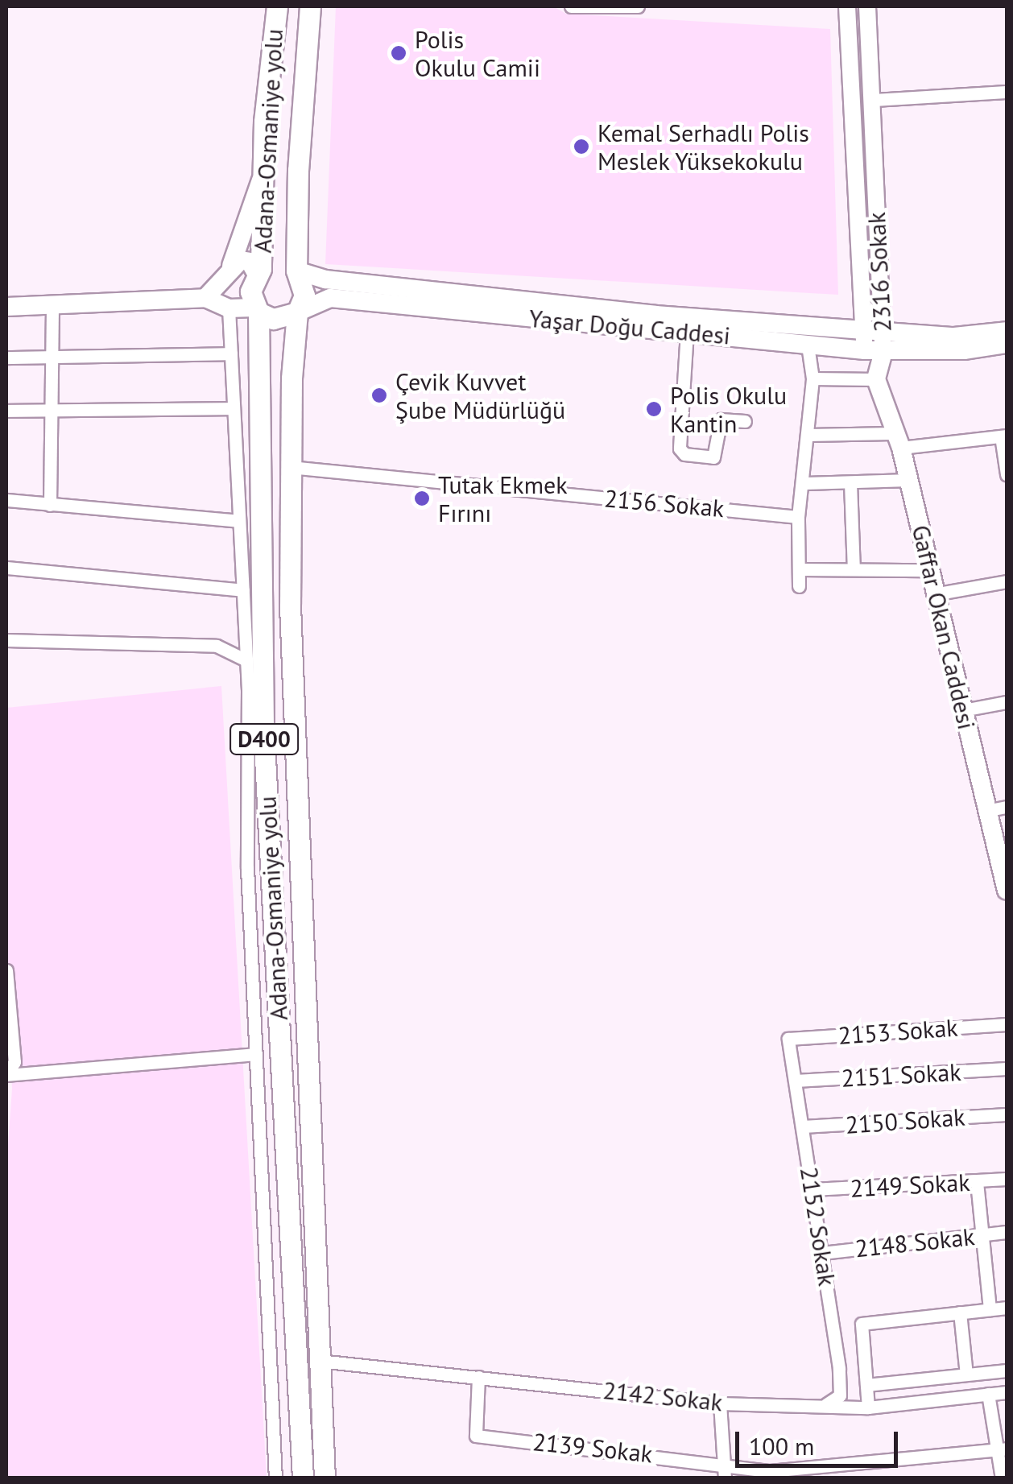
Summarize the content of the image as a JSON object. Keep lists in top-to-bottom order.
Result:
{
  "streets": {
    "highway": ["Adana-Osmaniye yolu", "Yaşar Doğu Caddesi", "D400"],
    "main road": ["Gaffar Okan Caddesi"],
    "street": [
      "2316 Sokak",
      "2156 Sokak",
      "2153 Sokak",
      "2151 Sokak",
      "2150 Sokak",
      "2149 Sokak",
      "2152 Sokak",
      "2148 Sokak",
      "2142 Sokak",
      "2139 Sokak"
    ]
  },
  "crossings": [
    ["Adana-Osmaniye yolu", "Yaşar Doğu Caddesi"],
    ["Adana-Osmaniye yolu", "2156 Sokak"],
    ["Adana-Osmaniye yolu", "2142 Sokak"],
    ["2316 Sokak", "Yaşar Doğu Caddesi"],
    ["2316 Sokak", "Gaffar Okan Caddesi"],
    ["Yaşar Doğu Caddesi", "Gaffar Okan Caddesi"],
    ["2153 Sokak", "2152 Sokak"],
    ["2151 Sokak", "2152 Sokak"],
    ["2150 Sokak", "2152 Sokak"],
    ["2149 Sokak", "2152 Sokak"],
    ["2152 Sokak", "2148 Sokak"],
    ["2152 Sokak", "2142 Sokak"],
    ["2142 Sokak", "2139 Sokak"]
  ],
  "places": [
    "Polis Okulu Camii",
    "Kemal Serhadlı Polis Meslek Yüksekokulu",
    "Çevik Kuvvet Şube Müdürlüğü",
    "Polis Okulu Kantin",
    "Tutak Ekmek Fırını"
  ],
  "scale_bar": "100 m"
}
